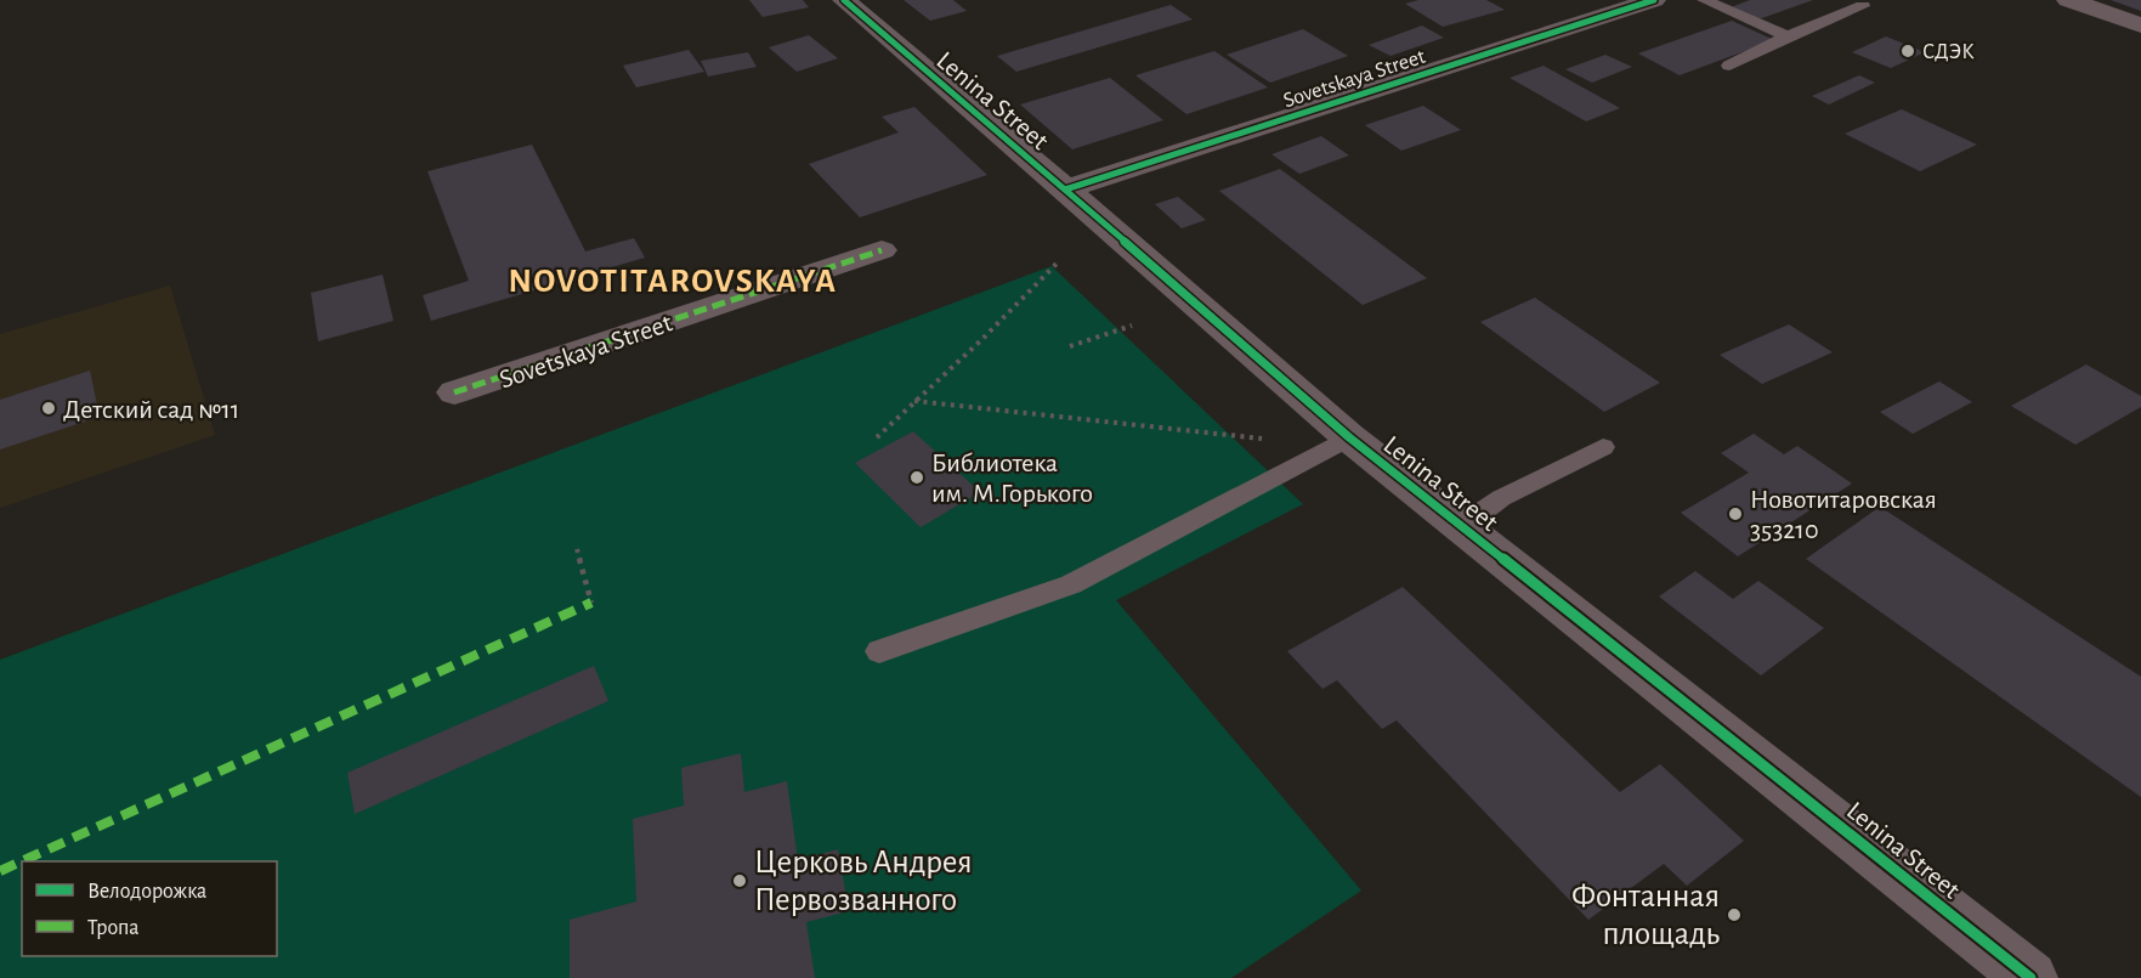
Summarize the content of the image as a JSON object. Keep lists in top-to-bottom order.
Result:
{
  "streets": {
    "street": ["Sovetskaya Street", "Lenina Street"]
  },
  "crossings": [
    ["Sovetskaya Street", "Lenina Street"]
  ],
  "districts": ["NOVOTITAROVSKAYA"],
  "places": [
    "СДЭК",
    "Детский сад №11",
    "Библиотека им. М.Горького",
    "Новотитаровская 353210",
    "Церковь Андрея Первозванного",
    "Фонтанная площадь"
  ],
  "legend": ["Велодорожка", "Тропа"]
}
